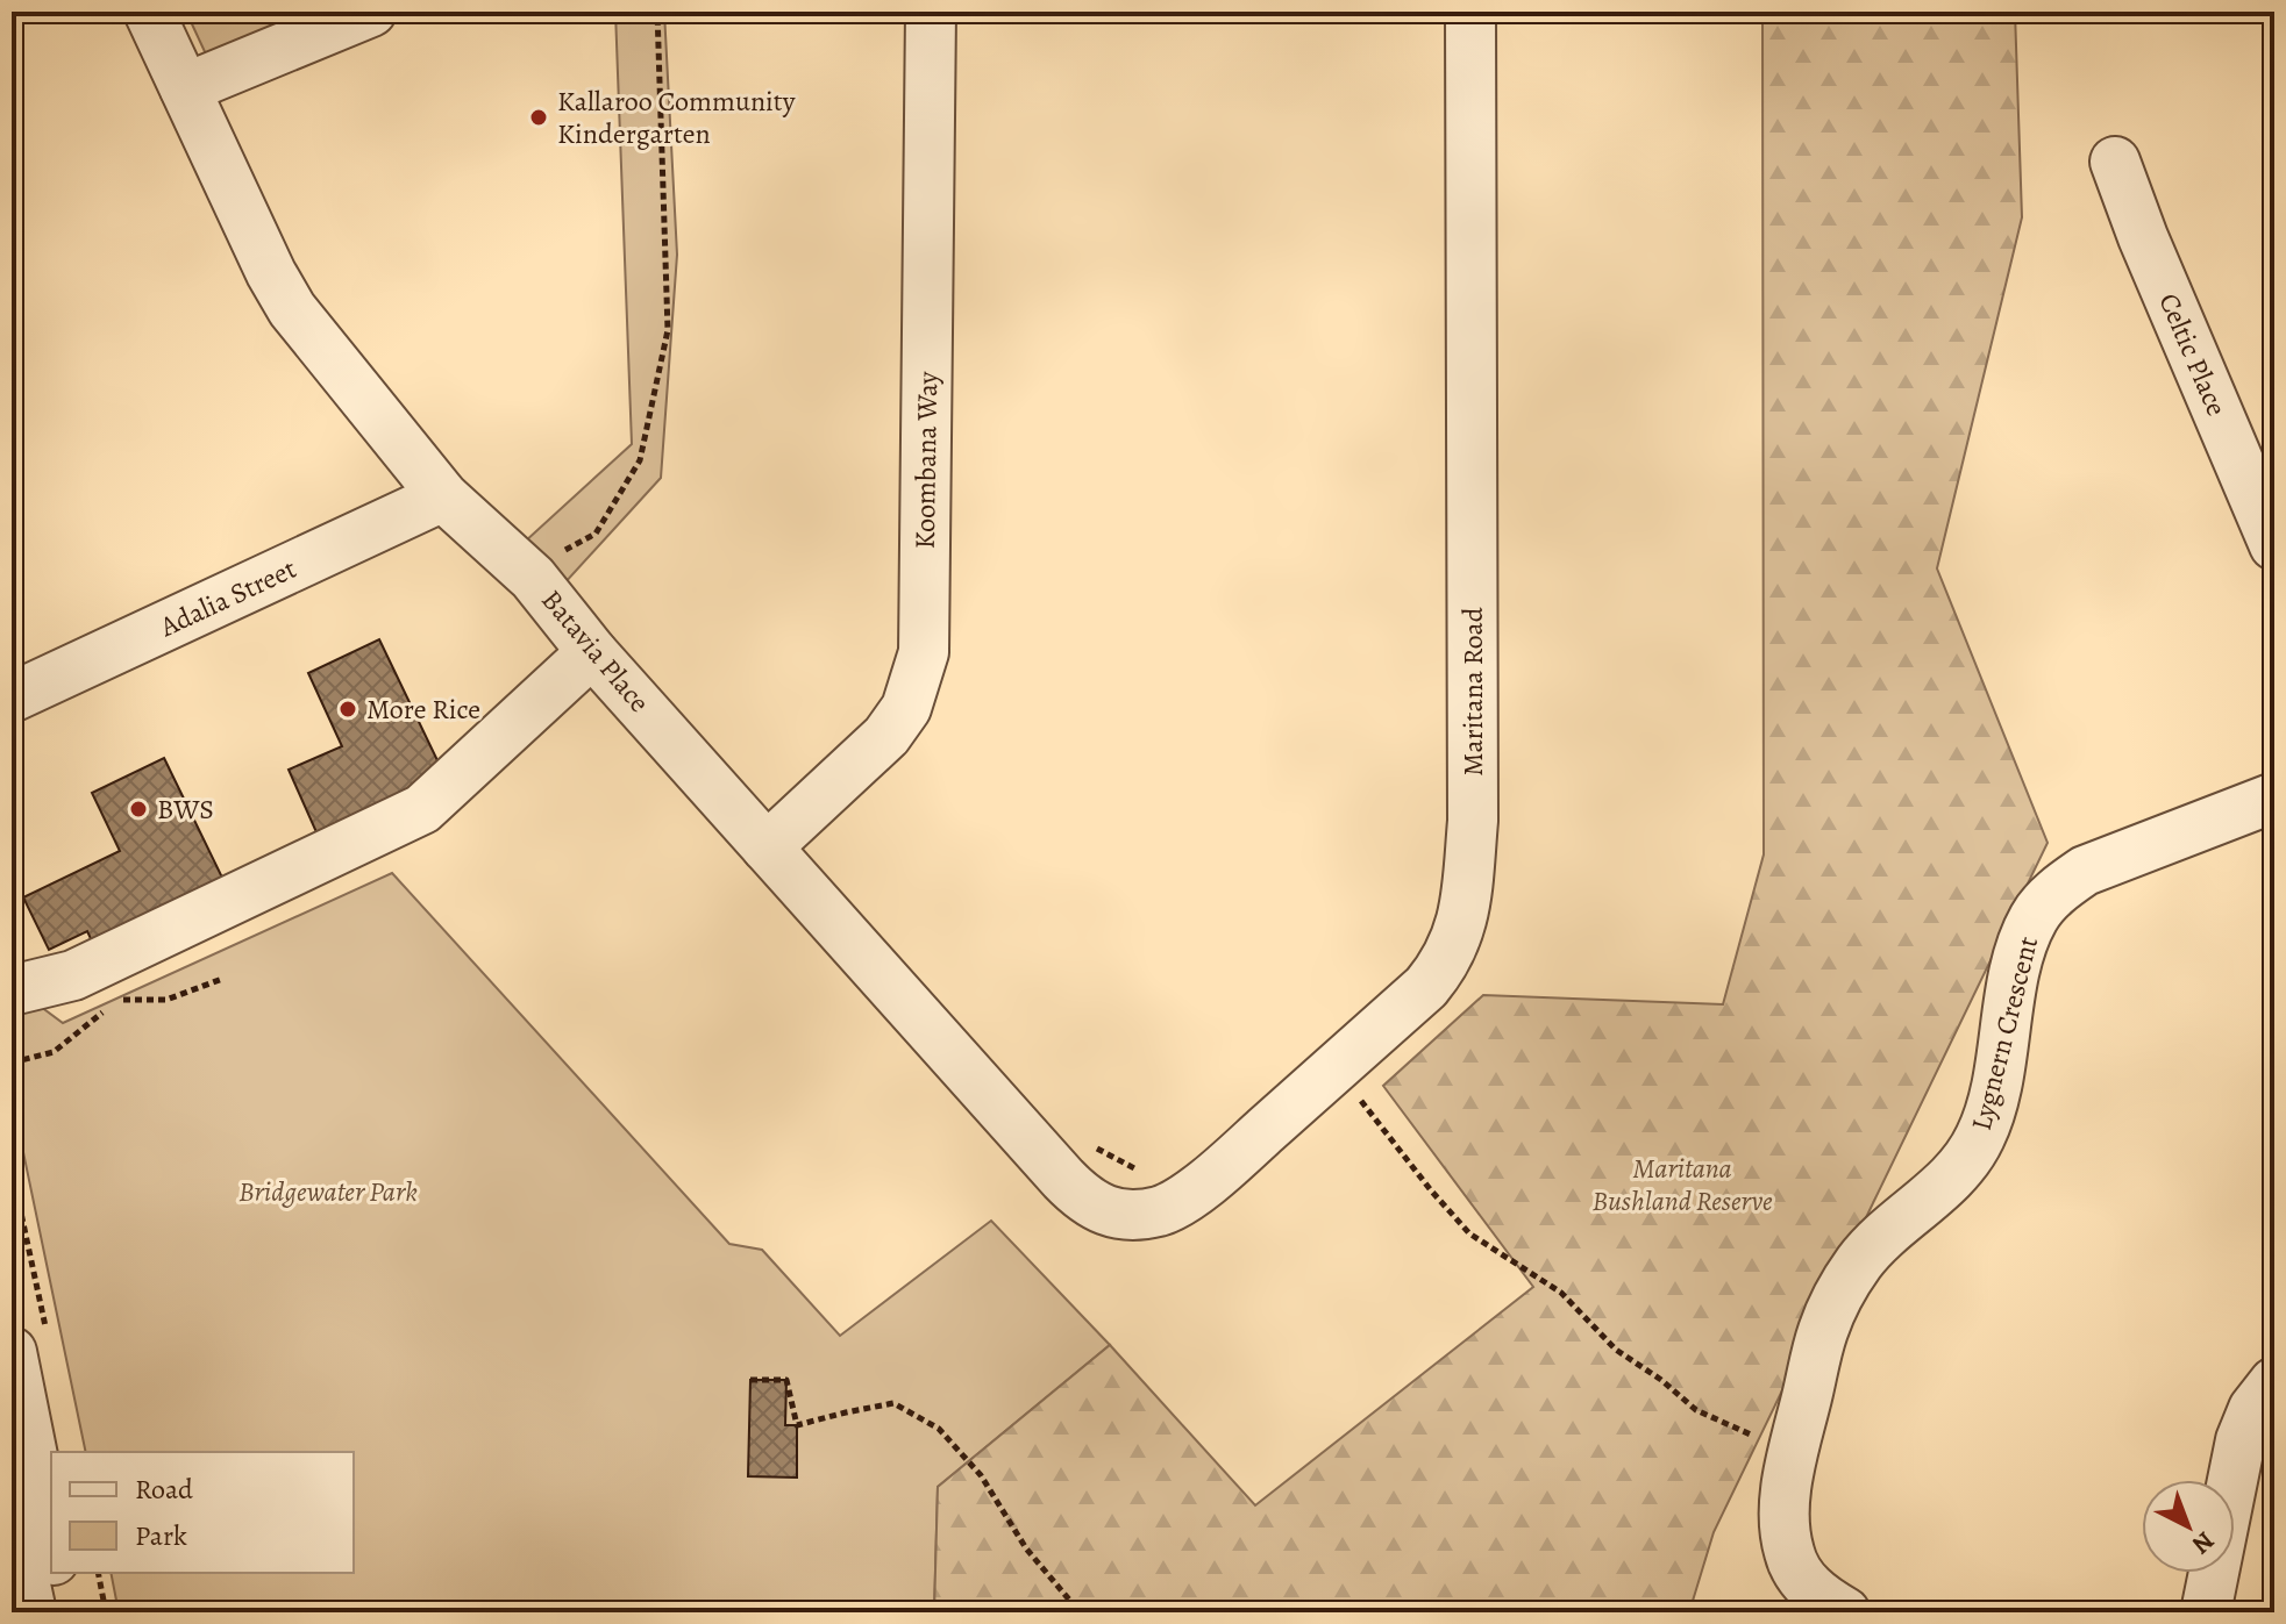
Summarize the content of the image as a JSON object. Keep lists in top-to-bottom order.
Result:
{
  "streets": {
    "street": [
      "Celtic Place",
      "Koombana Way",
      "Adalia Street",
      "Batavia Place",
      "Maritana Road",
      "Lygnern Crescent"
    ]
  },
  "crossings": [
    ["Koombana Way", "Batavia Place"],
    ["Adalia Street", "Batavia Place"],
    ["Batavia Place", "Maritana Road"]
  ],
  "parks": ["Maritana Bushland Reserve", "Bridgewater Park"],
  "places": ["Kallaroo Community Kindergarten", "More Rice", "BWS"],
  "legend": ["Road", "Park"],
  "north": "bottom right"
}
